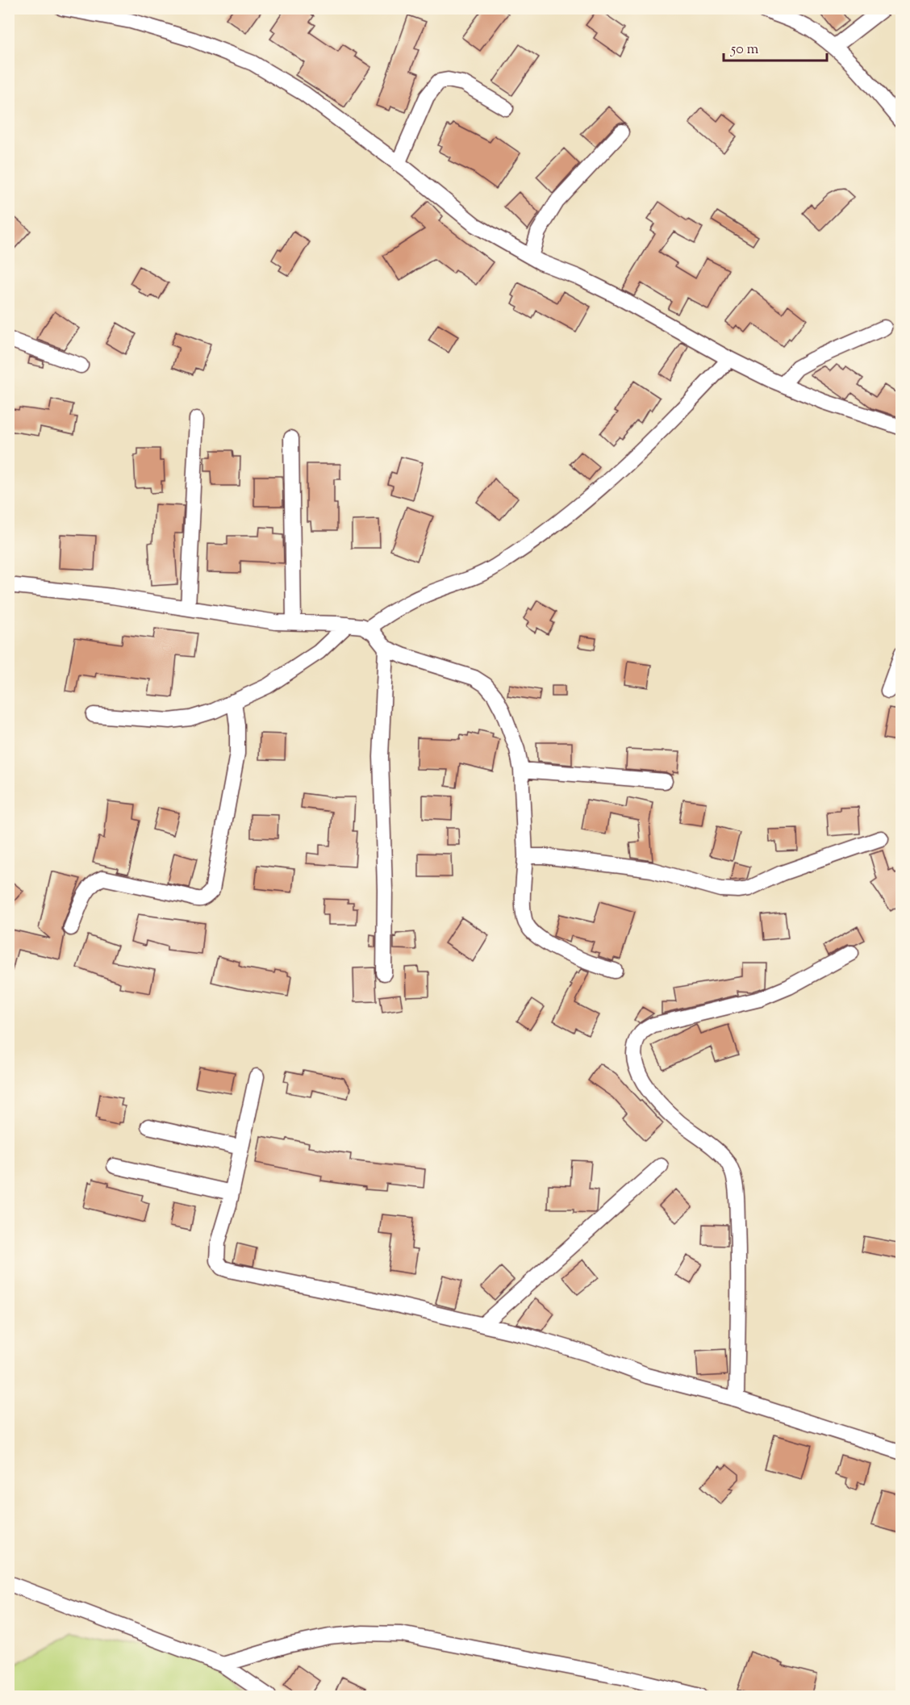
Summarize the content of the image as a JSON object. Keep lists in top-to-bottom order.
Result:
{
  "scale_bar": "50 m"
}
